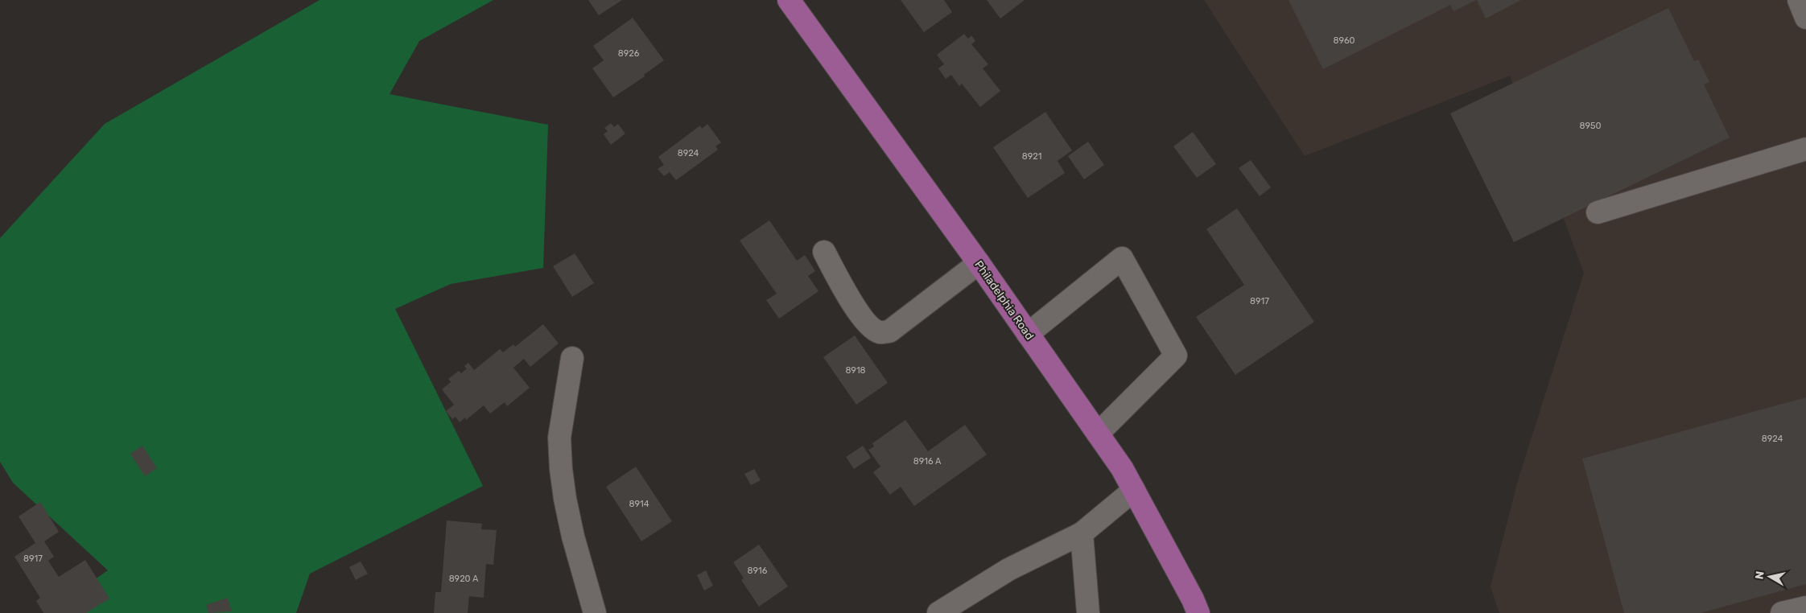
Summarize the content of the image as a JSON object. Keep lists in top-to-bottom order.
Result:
{
  "streets": {
    "main road": ["Philadelphia Road"]
  },
  "house_numbers": [
    "8960",
    "8926",
    "8950",
    "8924",
    "8921",
    "8917",
    "8918",
    "8924",
    "8916 A",
    "8914",
    "8917",
    "8916",
    "8920 A"
  ],
  "north": "left"
}
